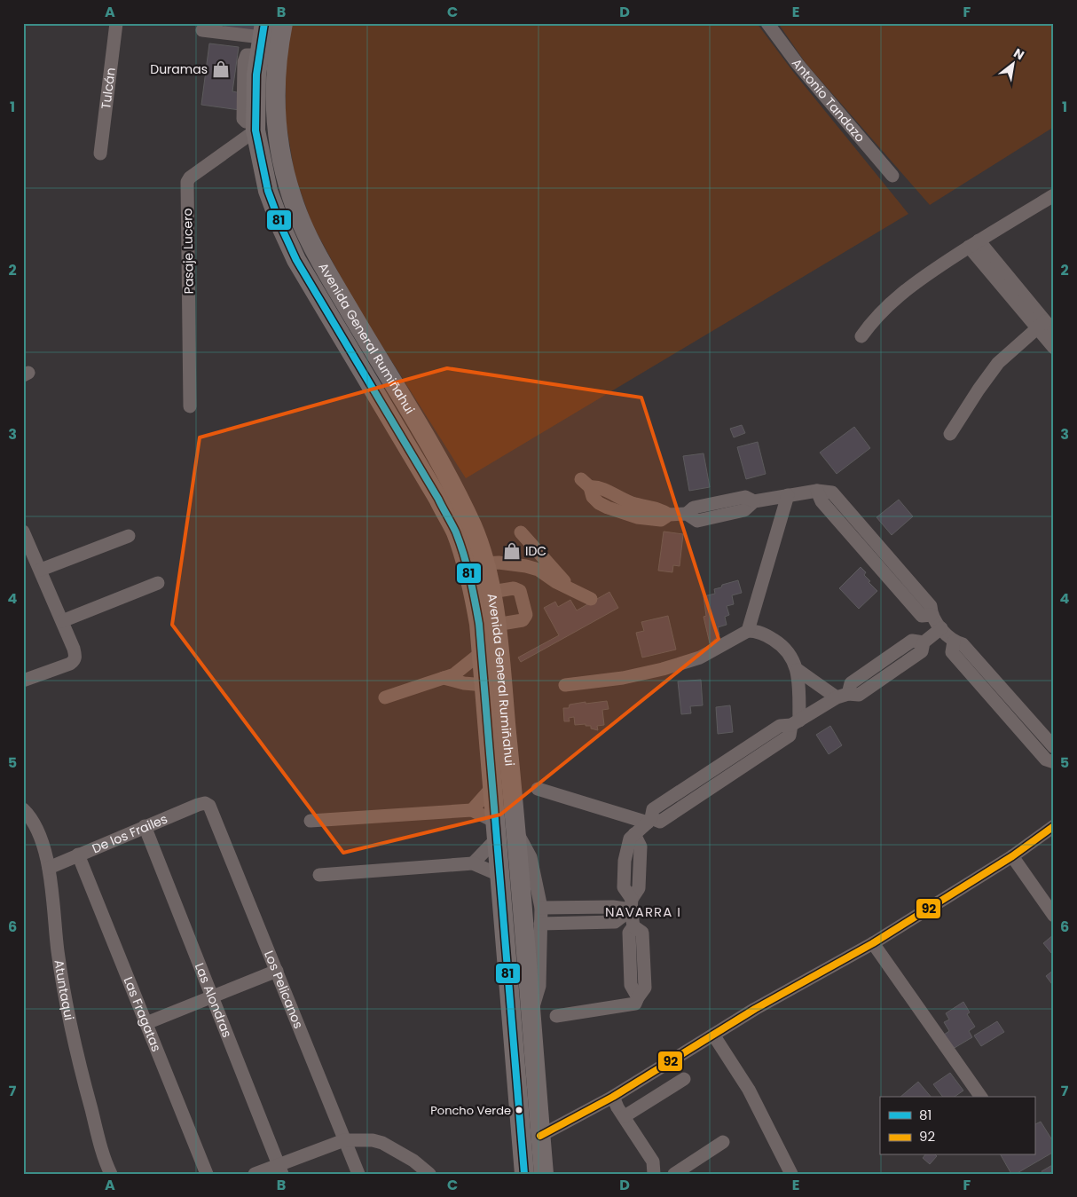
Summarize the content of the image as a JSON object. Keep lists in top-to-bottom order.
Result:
{
  "streets": {
    "highway": ["Avenida General Rumiñahui"],
    "street": [
      "Tulcán",
      "Antonio Tandazo",
      "Pasaje Lucero",
      "De los Frailes",
      "Los Pelicanos",
      "Atuntaqui",
      "Las Alondras",
      "Las Fragatas"
    ]
  },
  "crossings": [
    ["Pasaje Lucero", "Avenida General Rumiñahui"],
    ["De los Frailes", "Los Pelicanos"],
    ["De los Frailes", "Atuntaqui"],
    ["De los Frailes", "Las Alondras"],
    ["De los Frailes", "Las Fragatas"]
  ],
  "districts": ["NAVARRA I"],
  "places": {
    "shop": ["Duramas", "IDC"],
    "other": ["Poncho Verde"]
  },
  "lines": ["transit line 81", "transit line 92"],
  "legend": ["81", "92"],
  "north": "top right",
  "grid": {
    "columns": [
      "A",
      "B",
      "C",
      "D",
      "E",
      "F"
    ],
    "rows": [
      "1",
      "2",
      "3",
      "4",
      "5",
      "6",
      "7"
    ]
  }
}
